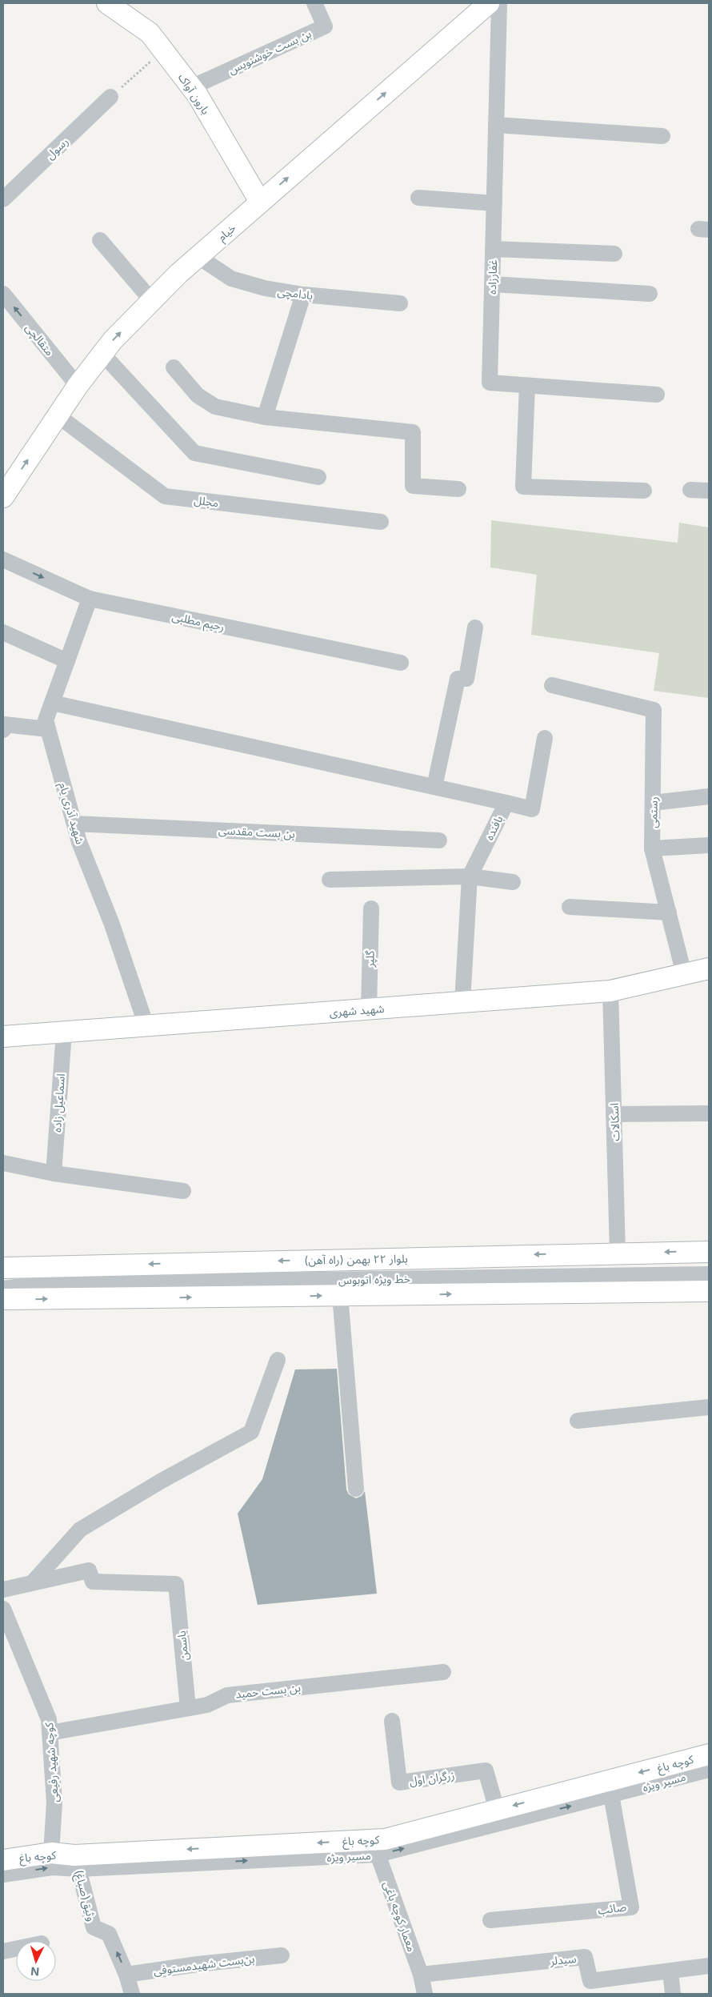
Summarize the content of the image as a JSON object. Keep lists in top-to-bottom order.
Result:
{
  "streets": {
    "main road": [
      "بارون آواک",
      "خیام",
      "شهید شهری",
      "بلوار ۲۲ بهمن (راه آهن)",
      "کوچه باغ"
    ],
    "street": [
      "بن بست خوشنویس",
      "رسول",
      "غفارزاده",
      "بادامچی",
      "متقالچی",
      "مجلل",
      "رحیم مطلبی",
      "رستمی",
      "شهید آذری یام",
      "بافنده",
      "بن بست مقدسی",
      "گلپر",
      "اسماعیل زاده",
      "اسکالات",
      "خط ویژه اتوبوس",
      "یاسمن",
      "بن بست حمید",
      "کوچه شهید رفیعی",
      "زرگران اول",
      "مسیر ویژه",
      "وثیق(صباغ)",
      "صائب",
      "معمار کوچه باغی",
      "سیدلر",
      "بن‌بست شهیدمستوفی"
    ]
  },
  "crossings": [
    ["بن بست خوشنویس", "بارون آواک"],
    ["بارون آواک", "خیام"],
    ["خیام", "بادامچی"],
    ["خیام", "متقالچی"],
    ["خیام", "مجلل"],
    ["رحیم مطلبی", "شهید آذری یام"],
    ["رستمی", "شهید شهری"],
    ["شهید آذری یام", "بن بست مقدسی"],
    ["شهید آذری یام", "شهید شهری"],
    ["بافنده", "شهید شهری"],
    ["گلپر", "شهید شهری"],
    ["شهید شهری", "اسماعیل زاده"],
    ["شهید شهری", "اسکالات"],
    ["اسکالات", "بلوار ۲۲ بهمن (راه آهن)"],
    ["یاسمن", "بن بست حمید"],
    ["بن بست حمید", "کوچه شهید رفیعی"],
    ["کوچه شهید رفیعی", "کوچه باغ"],
    ["کوچه باغ", "زرگران اول"],
    ["کوچه باغ", "مسیر ویژه"],
    ["کوچه باغ", "وثیق(صباغ)"],
    ["کوچه باغ", "صائب"],
    ["کوچه باغ", "معمار کوچه باغی"],
    ["مسیر ویژه", "صائب"],
    ["مسیر ویژه", "معمار کوچه باغی"],
    ["وثیق(صباغ)", "بن‌بست شهیدمستوفی"],
    ["معمار کوچه باغی", "سیدلر"]
  ],
  "one_way": ["خیام", "مسیر ویژه", "وثیق(صباغ)"],
  "north": "bottom"
}
